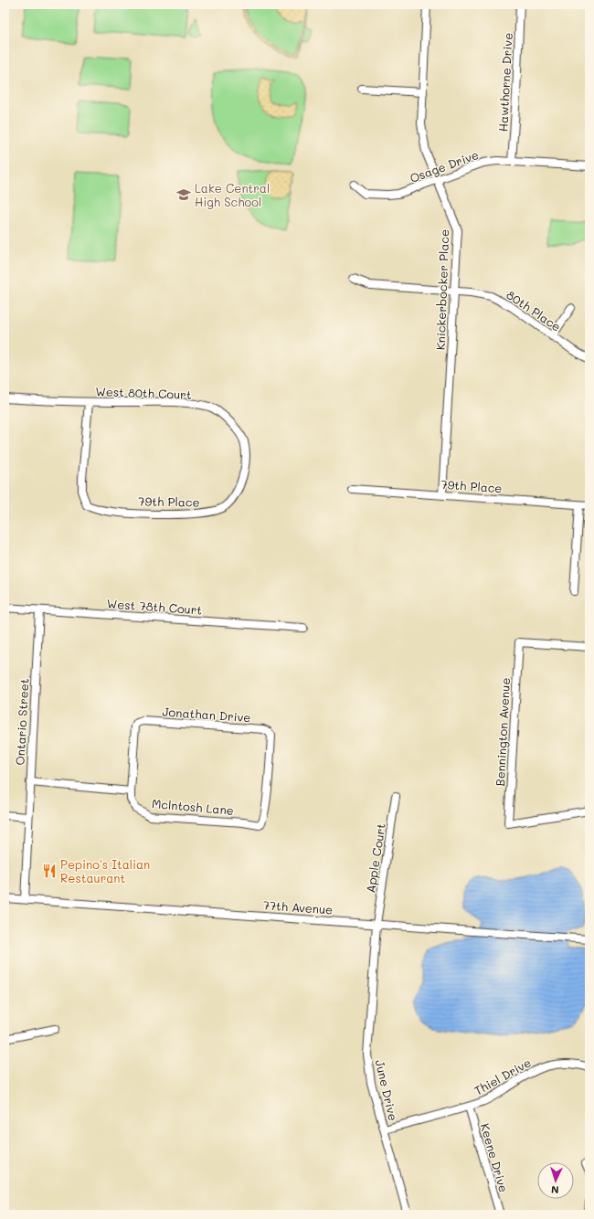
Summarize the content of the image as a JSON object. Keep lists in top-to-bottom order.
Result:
{
  "streets": {
    "street": [
      "Hawthorne Drive",
      "Osage Drive",
      "Knickerbocker Place",
      "80th Place",
      "West 80th Court",
      "79th Place",
      "West 78th Court",
      "Jonathan Drive",
      "Ontario Street",
      "Bennington Avenue",
      "Mclntosh Lane",
      "Apple Court",
      "77th Avenue",
      "Thiel Drive",
      "June Drive",
      "Keene Drive"
    ]
  },
  "crossings": [
    ["Hawthorne Drive", "Osage Drive"],
    ["Osage Drive", "Knickerbocker Place"],
    ["Knickerbocker Place", "80th Place"],
    ["Knickerbocker Place", "79th Place"],
    ["West 80th Court", "79th Place"],
    ["West 78th Court", "Ontario Street"],
    ["Jonathan Drive", "Mclntosh Lane"],
    ["Ontario Street", "77th Avenue"],
    ["Apple Court", "77th Avenue"],
    ["Apple Court", "June Drive"],
    ["77th Avenue", "June Drive"],
    ["Thiel Drive", "June Drive"],
    ["Thiel Drive", "Keene Drive"]
  ],
  "places": {
    "school or university": ["Lake Central High School"],
    "restaurant": ["Pepino's Italian Restaurant"]
  },
  "north": "bottom"
}
